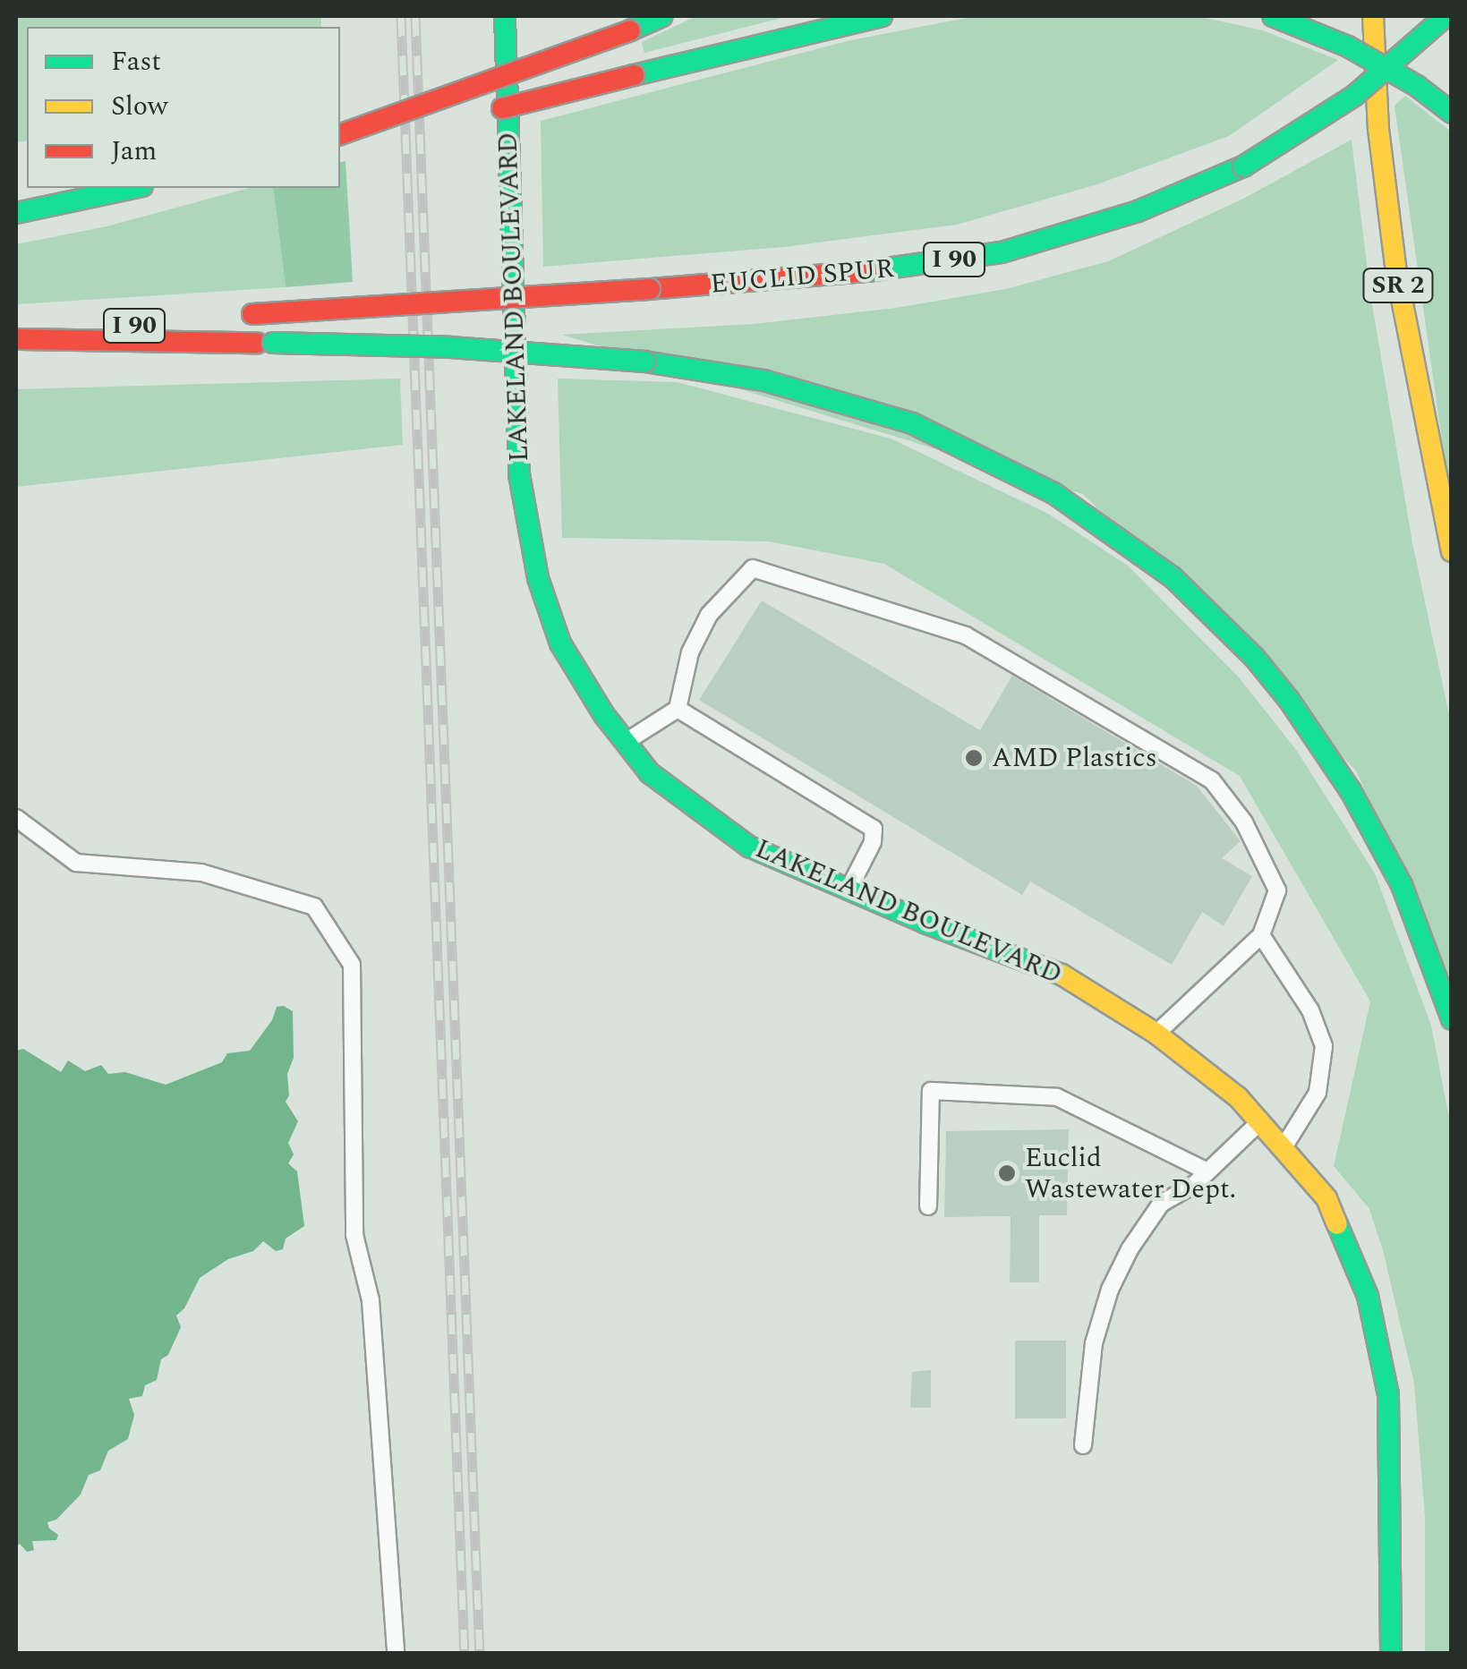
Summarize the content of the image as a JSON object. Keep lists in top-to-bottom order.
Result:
{
  "streets": {
    "main road": [
      "I 90",
      "EUCLID SPUR",
      "SR 2",
      "LAKELAND BOULEVARD"
    ]
  },
  "places": ["AMD Plastics", "Euclid Wastewater Dept."],
  "legend": ["Fast", "Slow", "Jam"]
}
